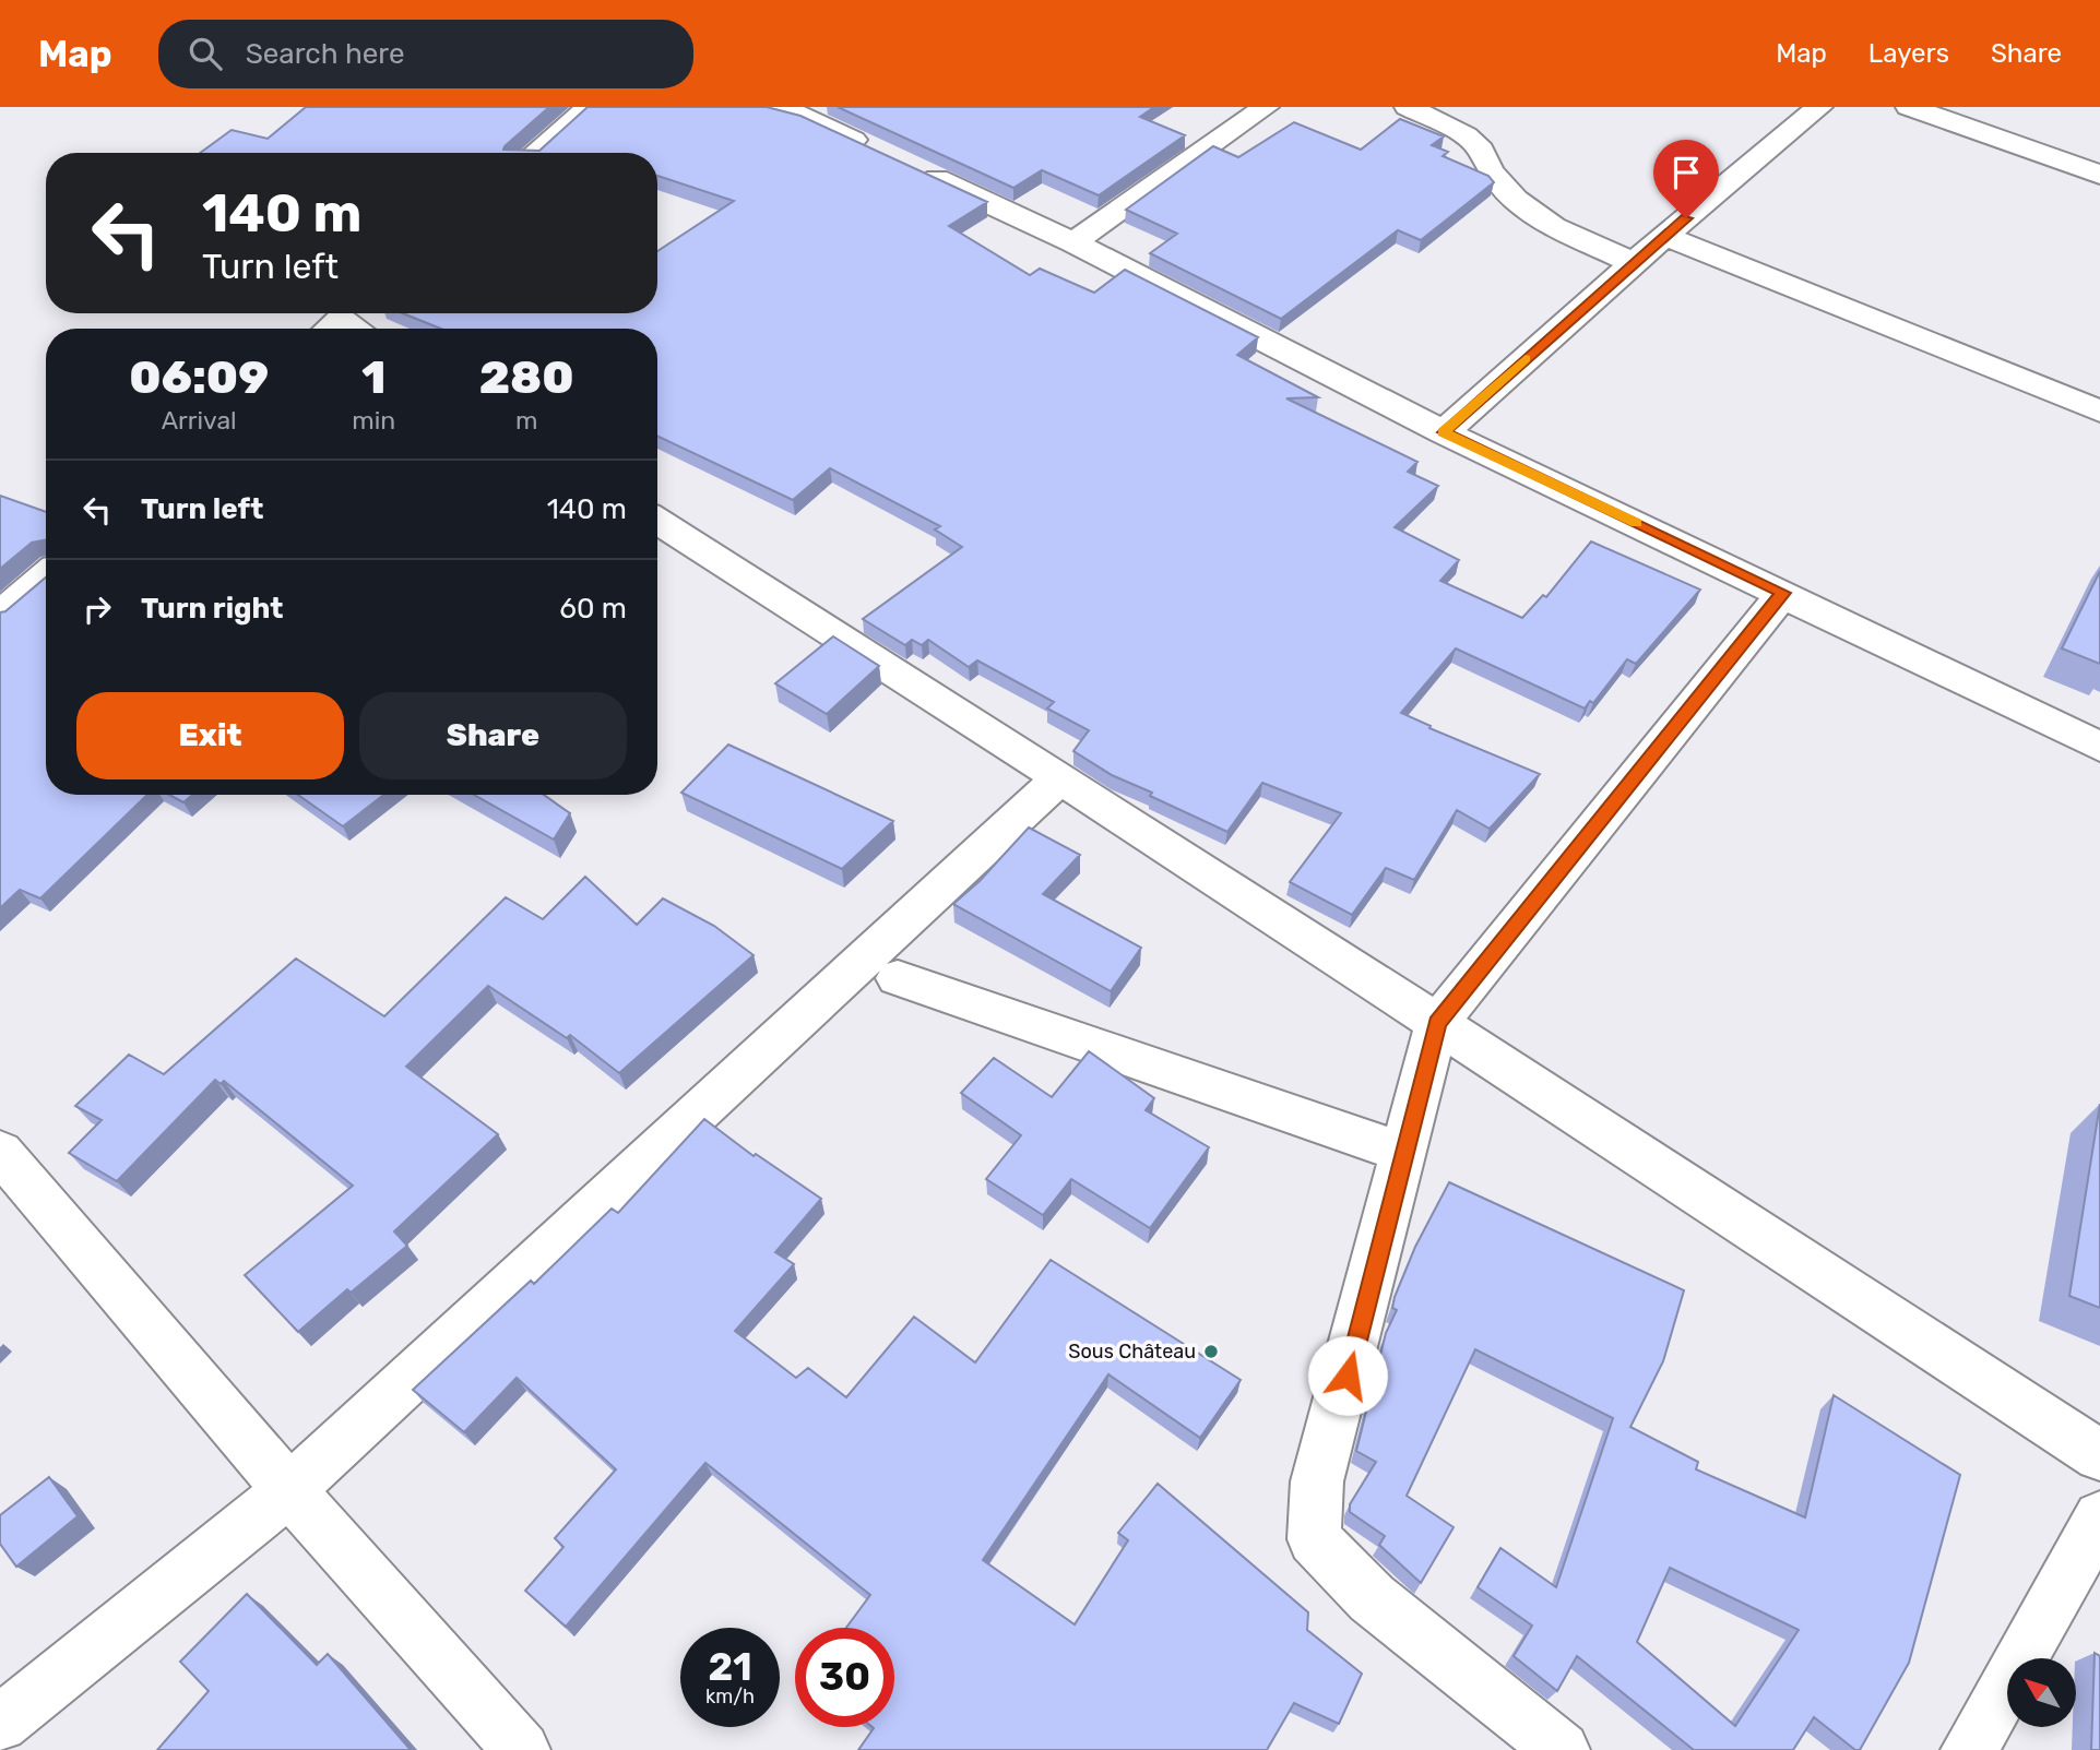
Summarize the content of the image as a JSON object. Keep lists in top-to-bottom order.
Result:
{
  "places": ["Sous Château"],
  "north": "top left",
  "page": {
    "header": "Map",
    "search": "Search here",
    "nav": ["Map", "Layers", "Share"],
    "turn": ["140 m", "Turn left"],
    "eta": [
      "06:09",
      "Arrival",
      "1",
      "min",
      "280",
      "m"
    ],
    "list": [
      {
        "name": "Turn left",
        "value": "140 m"
      },
      {
        "name": "Turn right",
        "value": "60 m"
      }
    ],
    "buttons": ["Exit", "Share"],
    "speed": "21 km/h",
    "limit": "30"
  }
}
